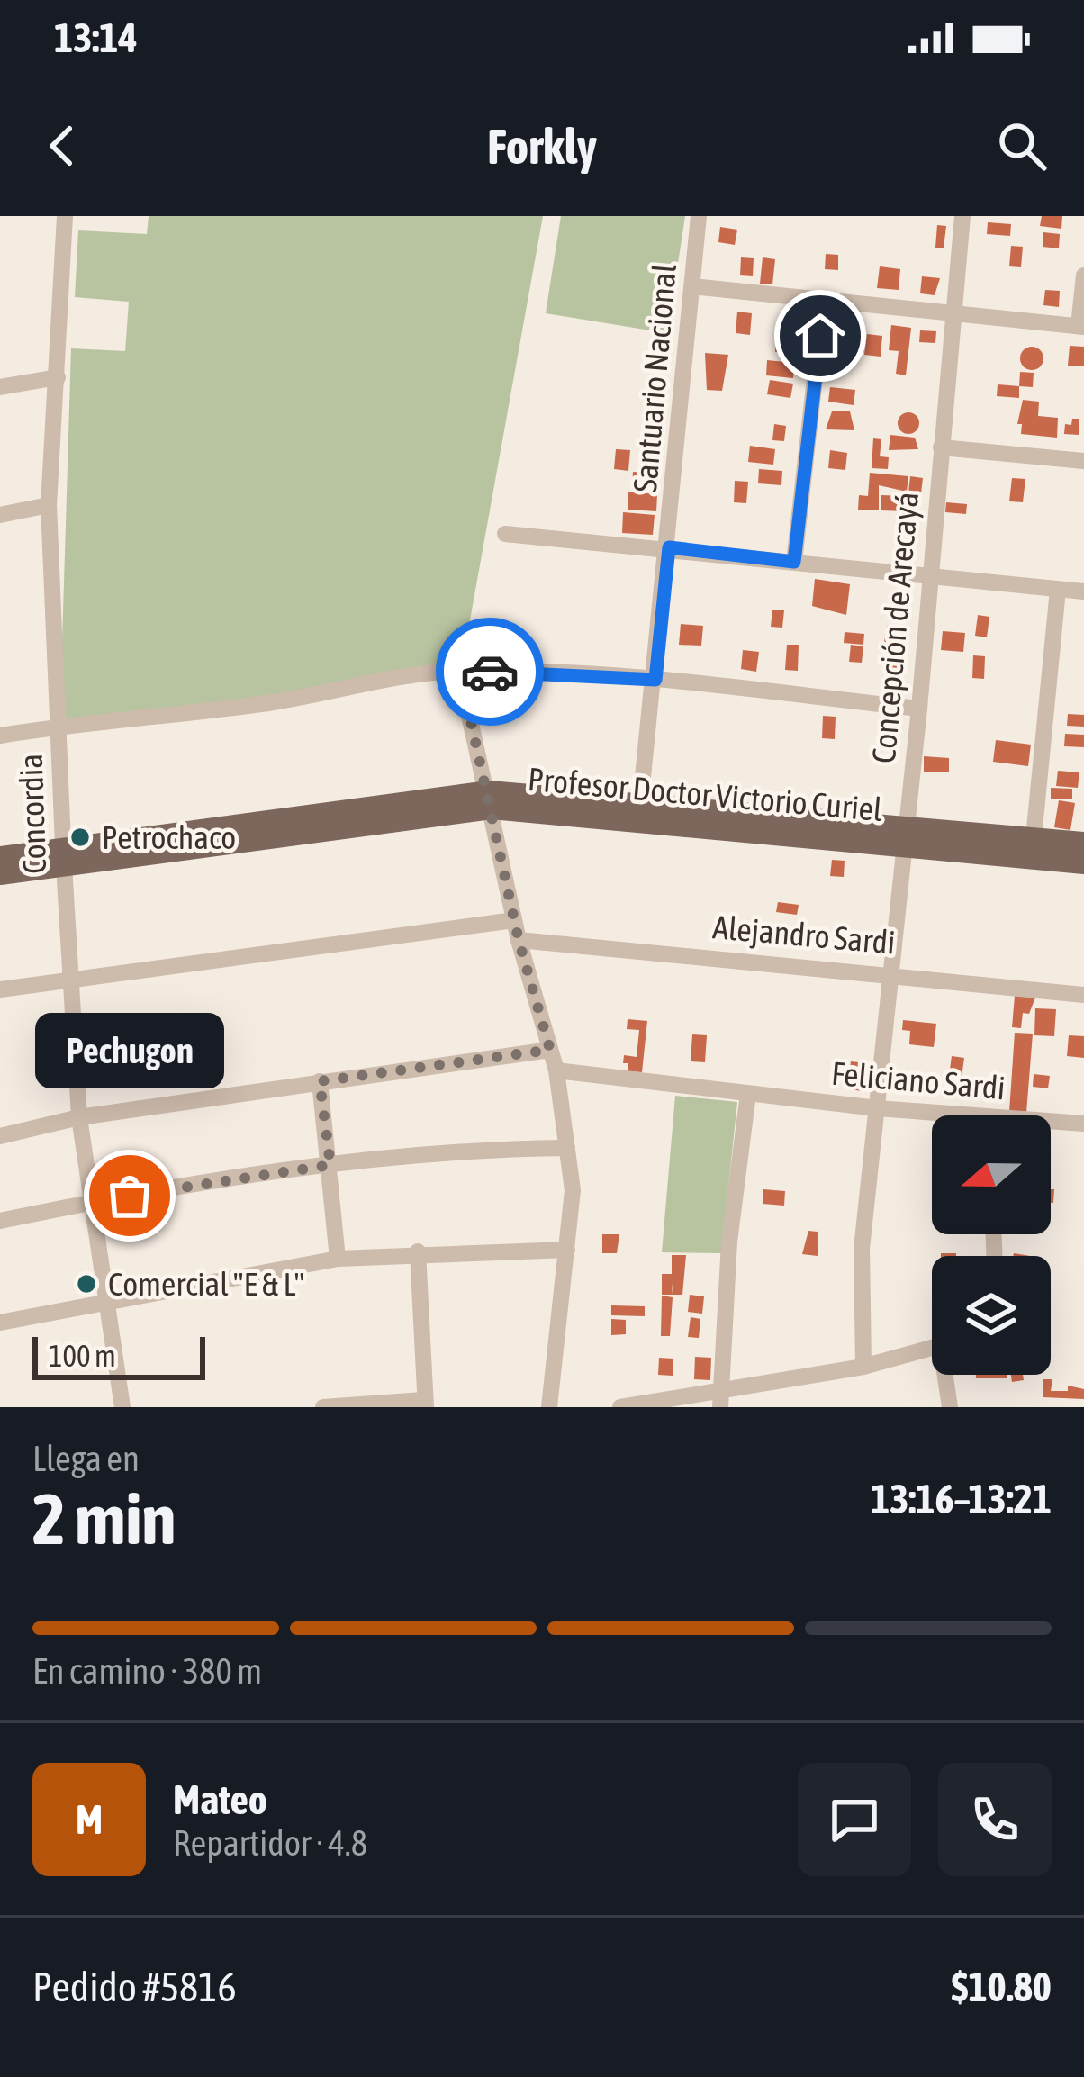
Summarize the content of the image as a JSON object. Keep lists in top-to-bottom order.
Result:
{
  "streets": {
    "main road": ["Profesor Doctor Victorio Curiel"],
    "street": [
      "Santuario Nacional",
      "Concepción de Arecayá",
      "Concordia",
      "Alejandro Sardi",
      "Feliciano Sardi"
    ]
  },
  "crossings": [
    ["Santuario Nacional", "Profesor Doctor Victorio Curiel"],
    ["Concepción de Arecayá", "Profesor Doctor Victorio Curiel"],
    ["Concepción de Arecayá", "Alejandro Sardi"],
    ["Concepción de Arecayá", "Feliciano Sardi"],
    ["Profesor Doctor Victorio Curiel", "Concordia"]
  ],
  "places": ["Petrochaco", "Pechugon", "Comercial \"E & L\""],
  "scale_bar": "100 m",
  "north": "left",
  "page": {
    "status": "13:14",
    "header": "Forkly",
    "bubble": "Pechugon",
    "scale": "100 m",
    "heading": ["2 min", "Llega en", "13:16–13:21"],
    "panel": [
      "Mateo",
      "Repartidor · 4.8",
      "Pedido #5816",
      "$10.80"
    ],
    "bar": "En camino · 380 m",
    "round": "M"
  }
}
